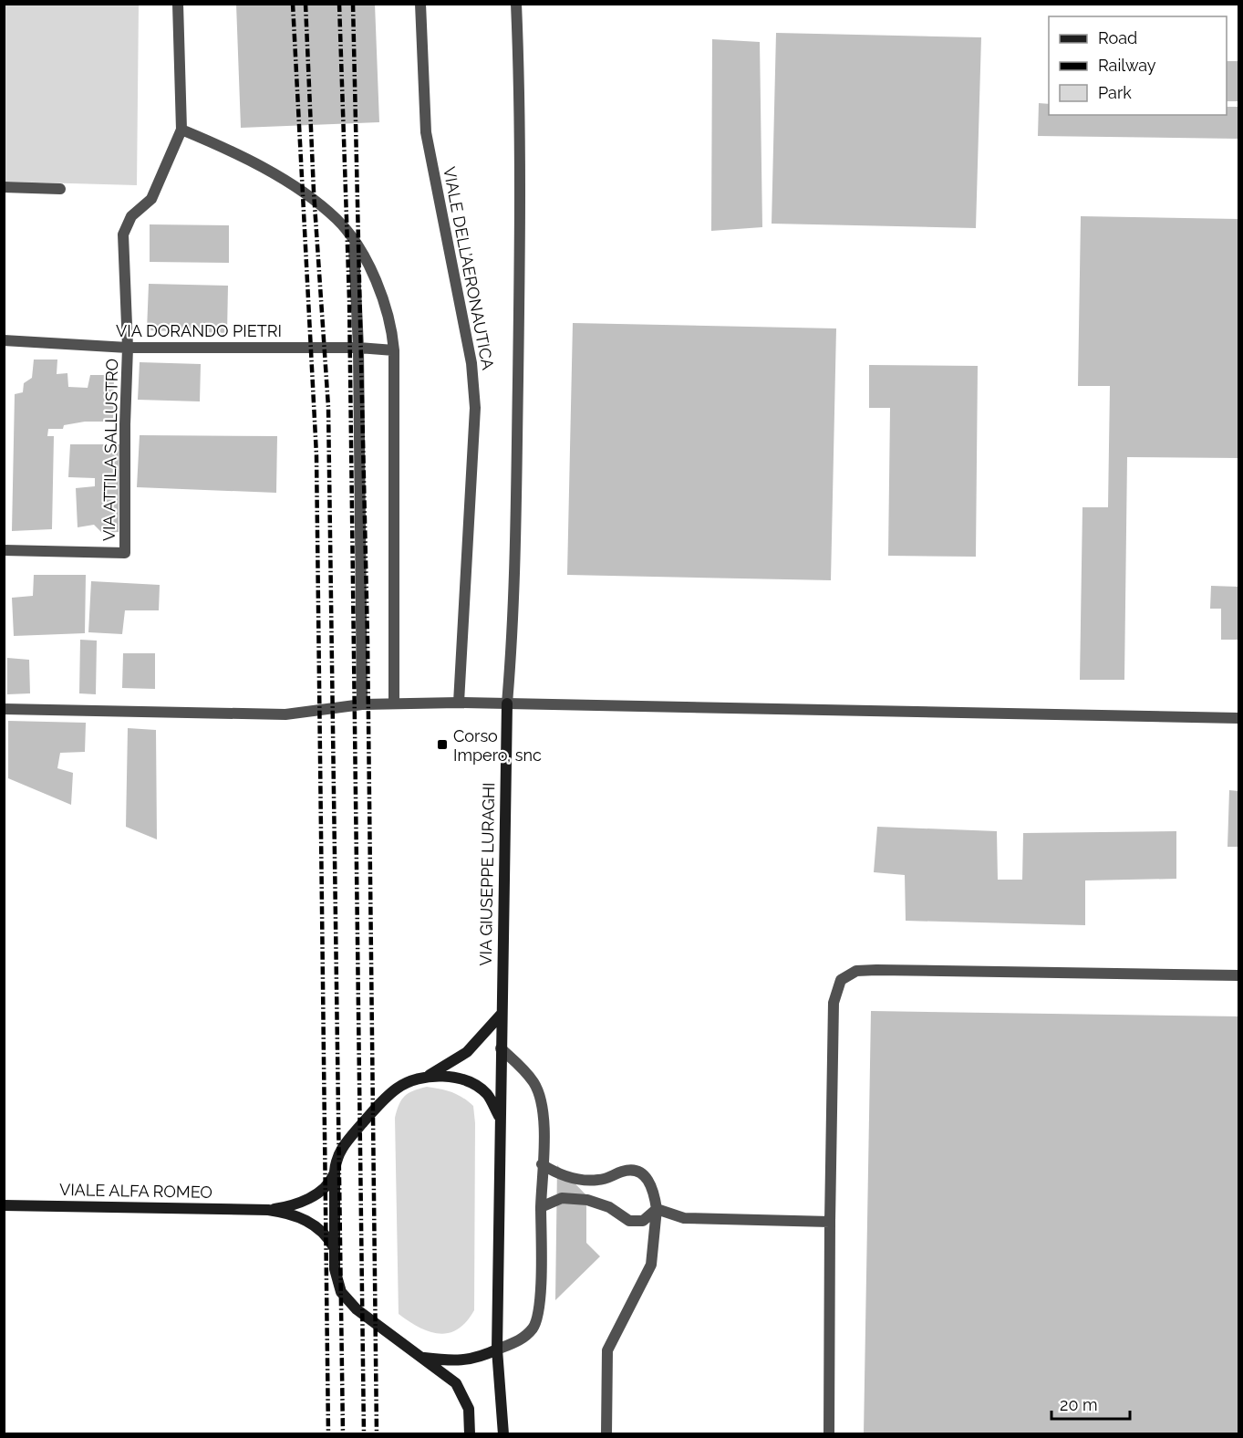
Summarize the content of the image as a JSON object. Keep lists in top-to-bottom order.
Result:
{
  "streets": {
    "street": [
      "VIALE DELL’AERONAUTICA",
      "VIA DORANDO PIETRI",
      "VIA ATTILA SALLUSTRO",
      "VIA GIUSEPPE LURAGHI",
      "VIALE ALFA ROMEO"
    ]
  },
  "crossings": [
    ["VIALE DELL’AERONAUTICA", "VIA GIUSEPPE LURAGHI"],
    ["VIA DORANDO PIETRI", "VIA ATTILA SALLUSTRO"]
  ],
  "places": {
    "transit": ["Corso Impero, snc"]
  },
  "legend": ["Road", "Railway", "Park"],
  "scale_bar": "20 m"
}
